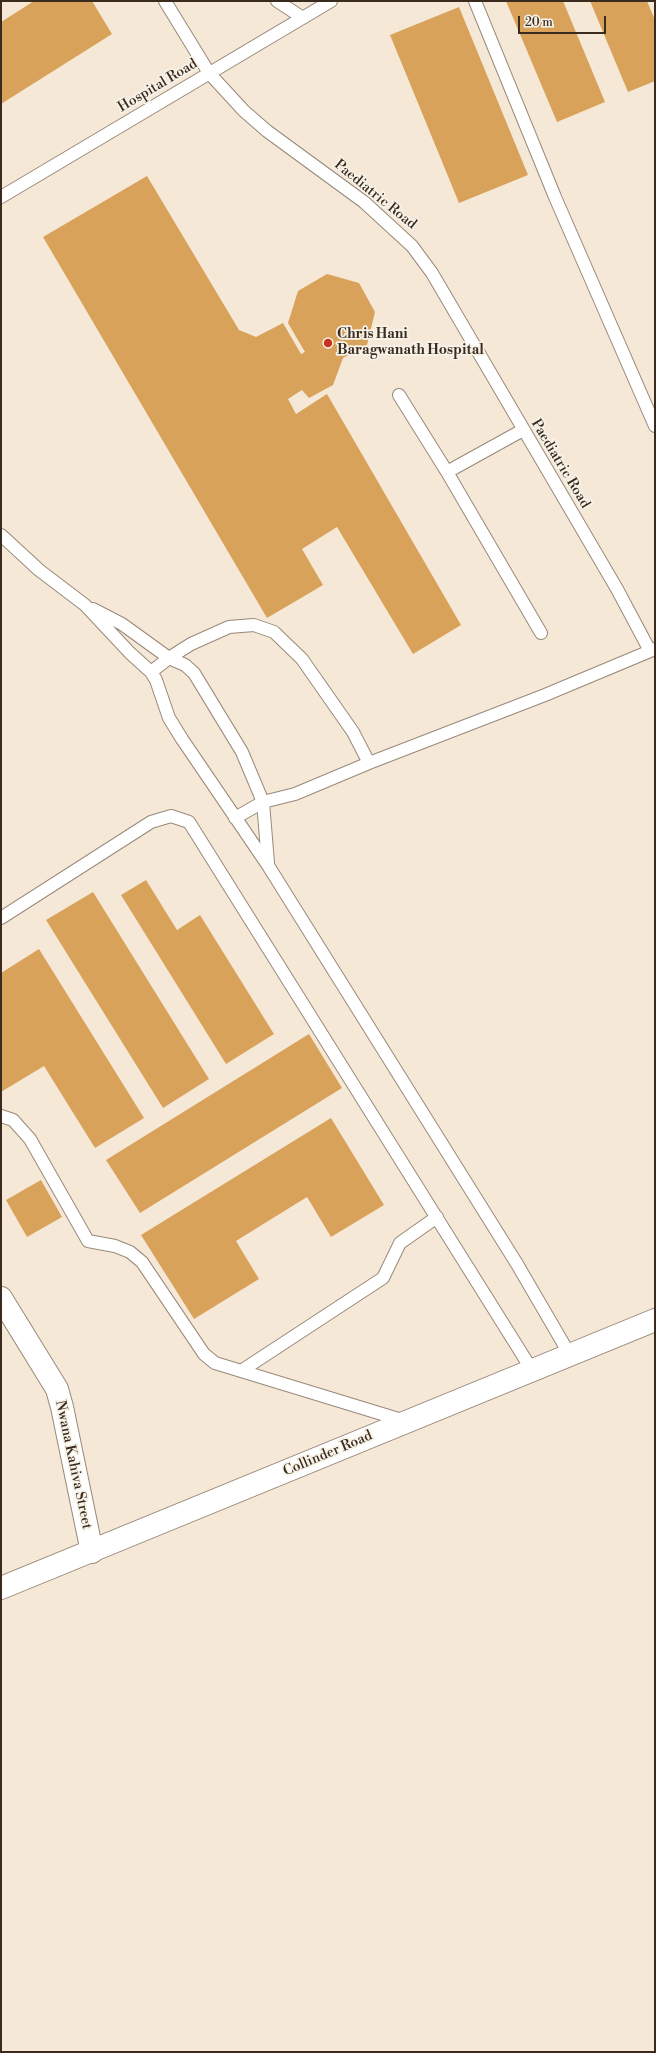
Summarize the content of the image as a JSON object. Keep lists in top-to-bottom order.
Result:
{
  "streets": {
    "street": ["Collinder Road", "Nwana Kahiva Street"],
    "lane": ["Hospital Road", "Paediatric Road"]
  },
  "crossings": [
    ["Hospital Road", "Paediatric Road"],
    ["Collinder Road", "Nwana Kahiva Street"]
  ],
  "places": ["Chris Hani Baragwanath Hospital"],
  "scale_bar": "20 m"
}
